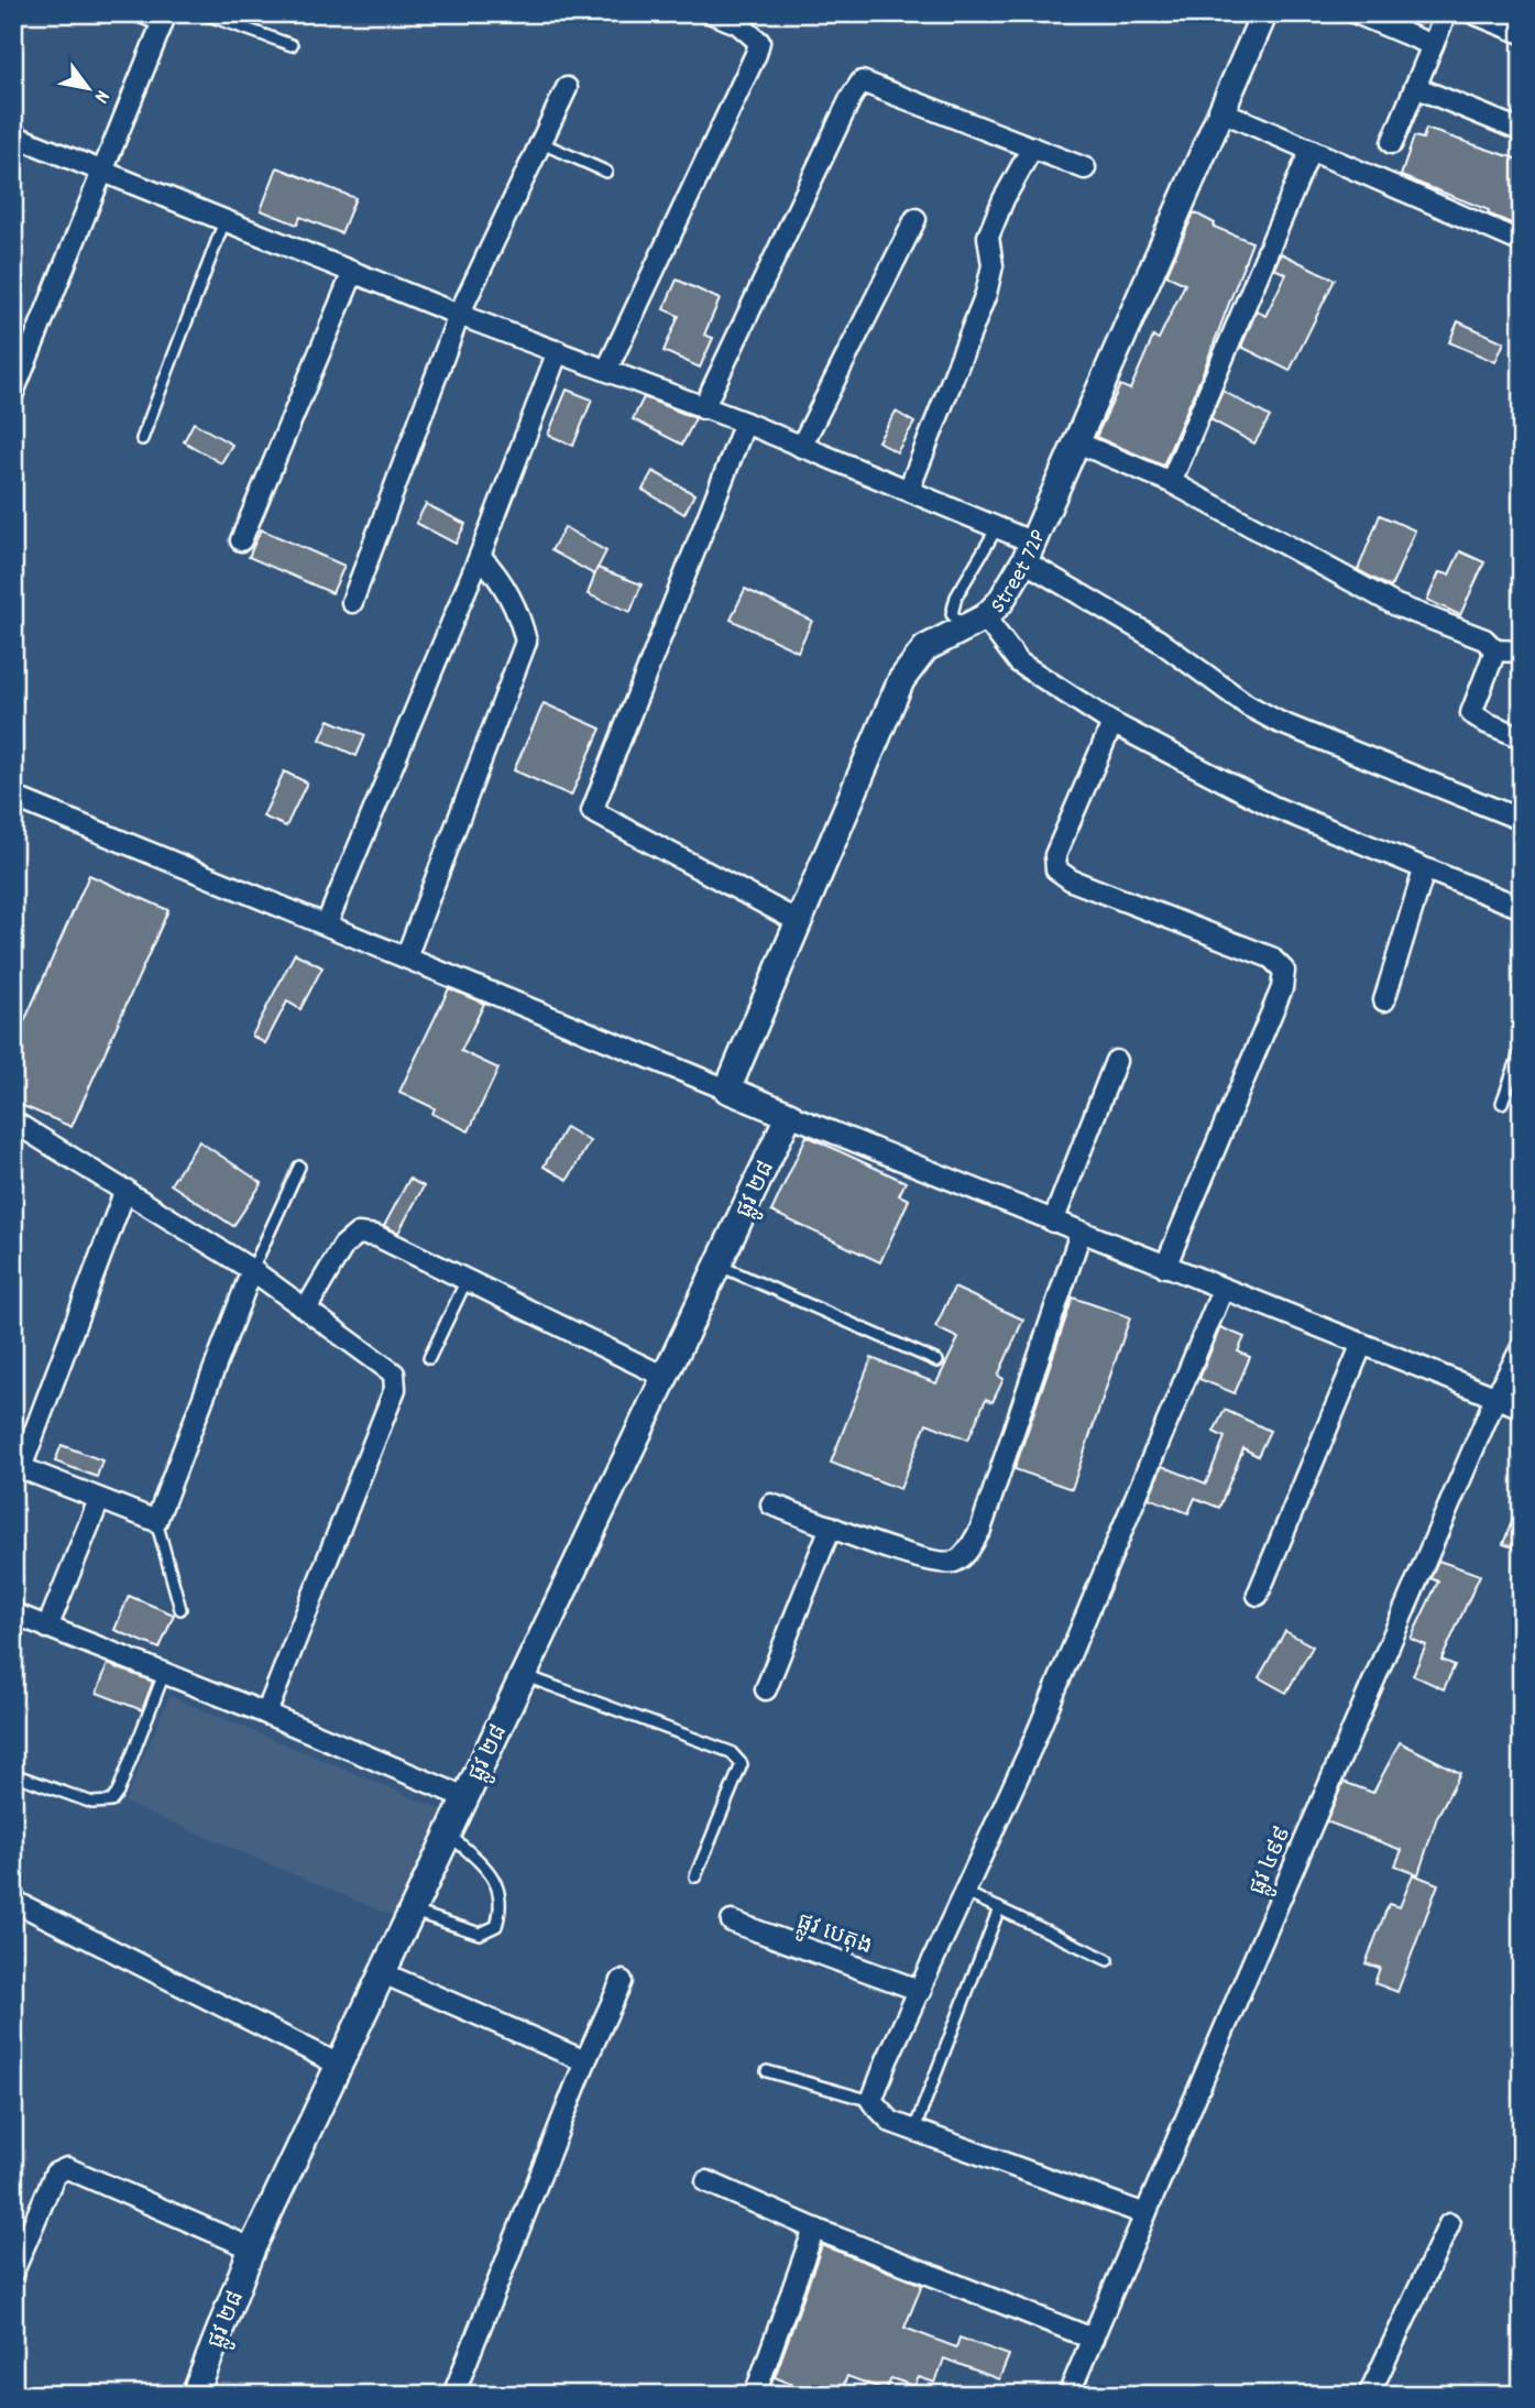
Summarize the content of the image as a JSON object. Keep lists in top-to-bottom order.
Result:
{
  "streets": {
    "street": [
      "Street 72P",
      "ផ្លូវ ២៨",
      "ផ្លូវ ៤៩៩",
      "ផ្លូវ បេតុង"
    ]
  },
  "north": "bottom right"
}
